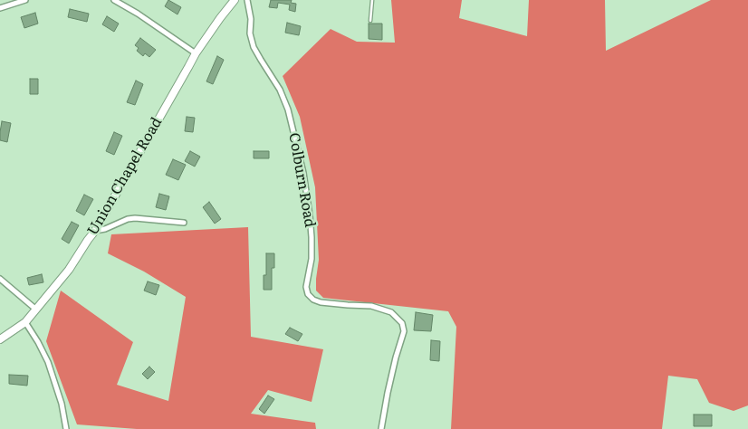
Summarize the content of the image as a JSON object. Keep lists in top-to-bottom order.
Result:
{
  "streets": {
    "street": ["Union Chapel Road", "Colburn Road"]
  }
}
